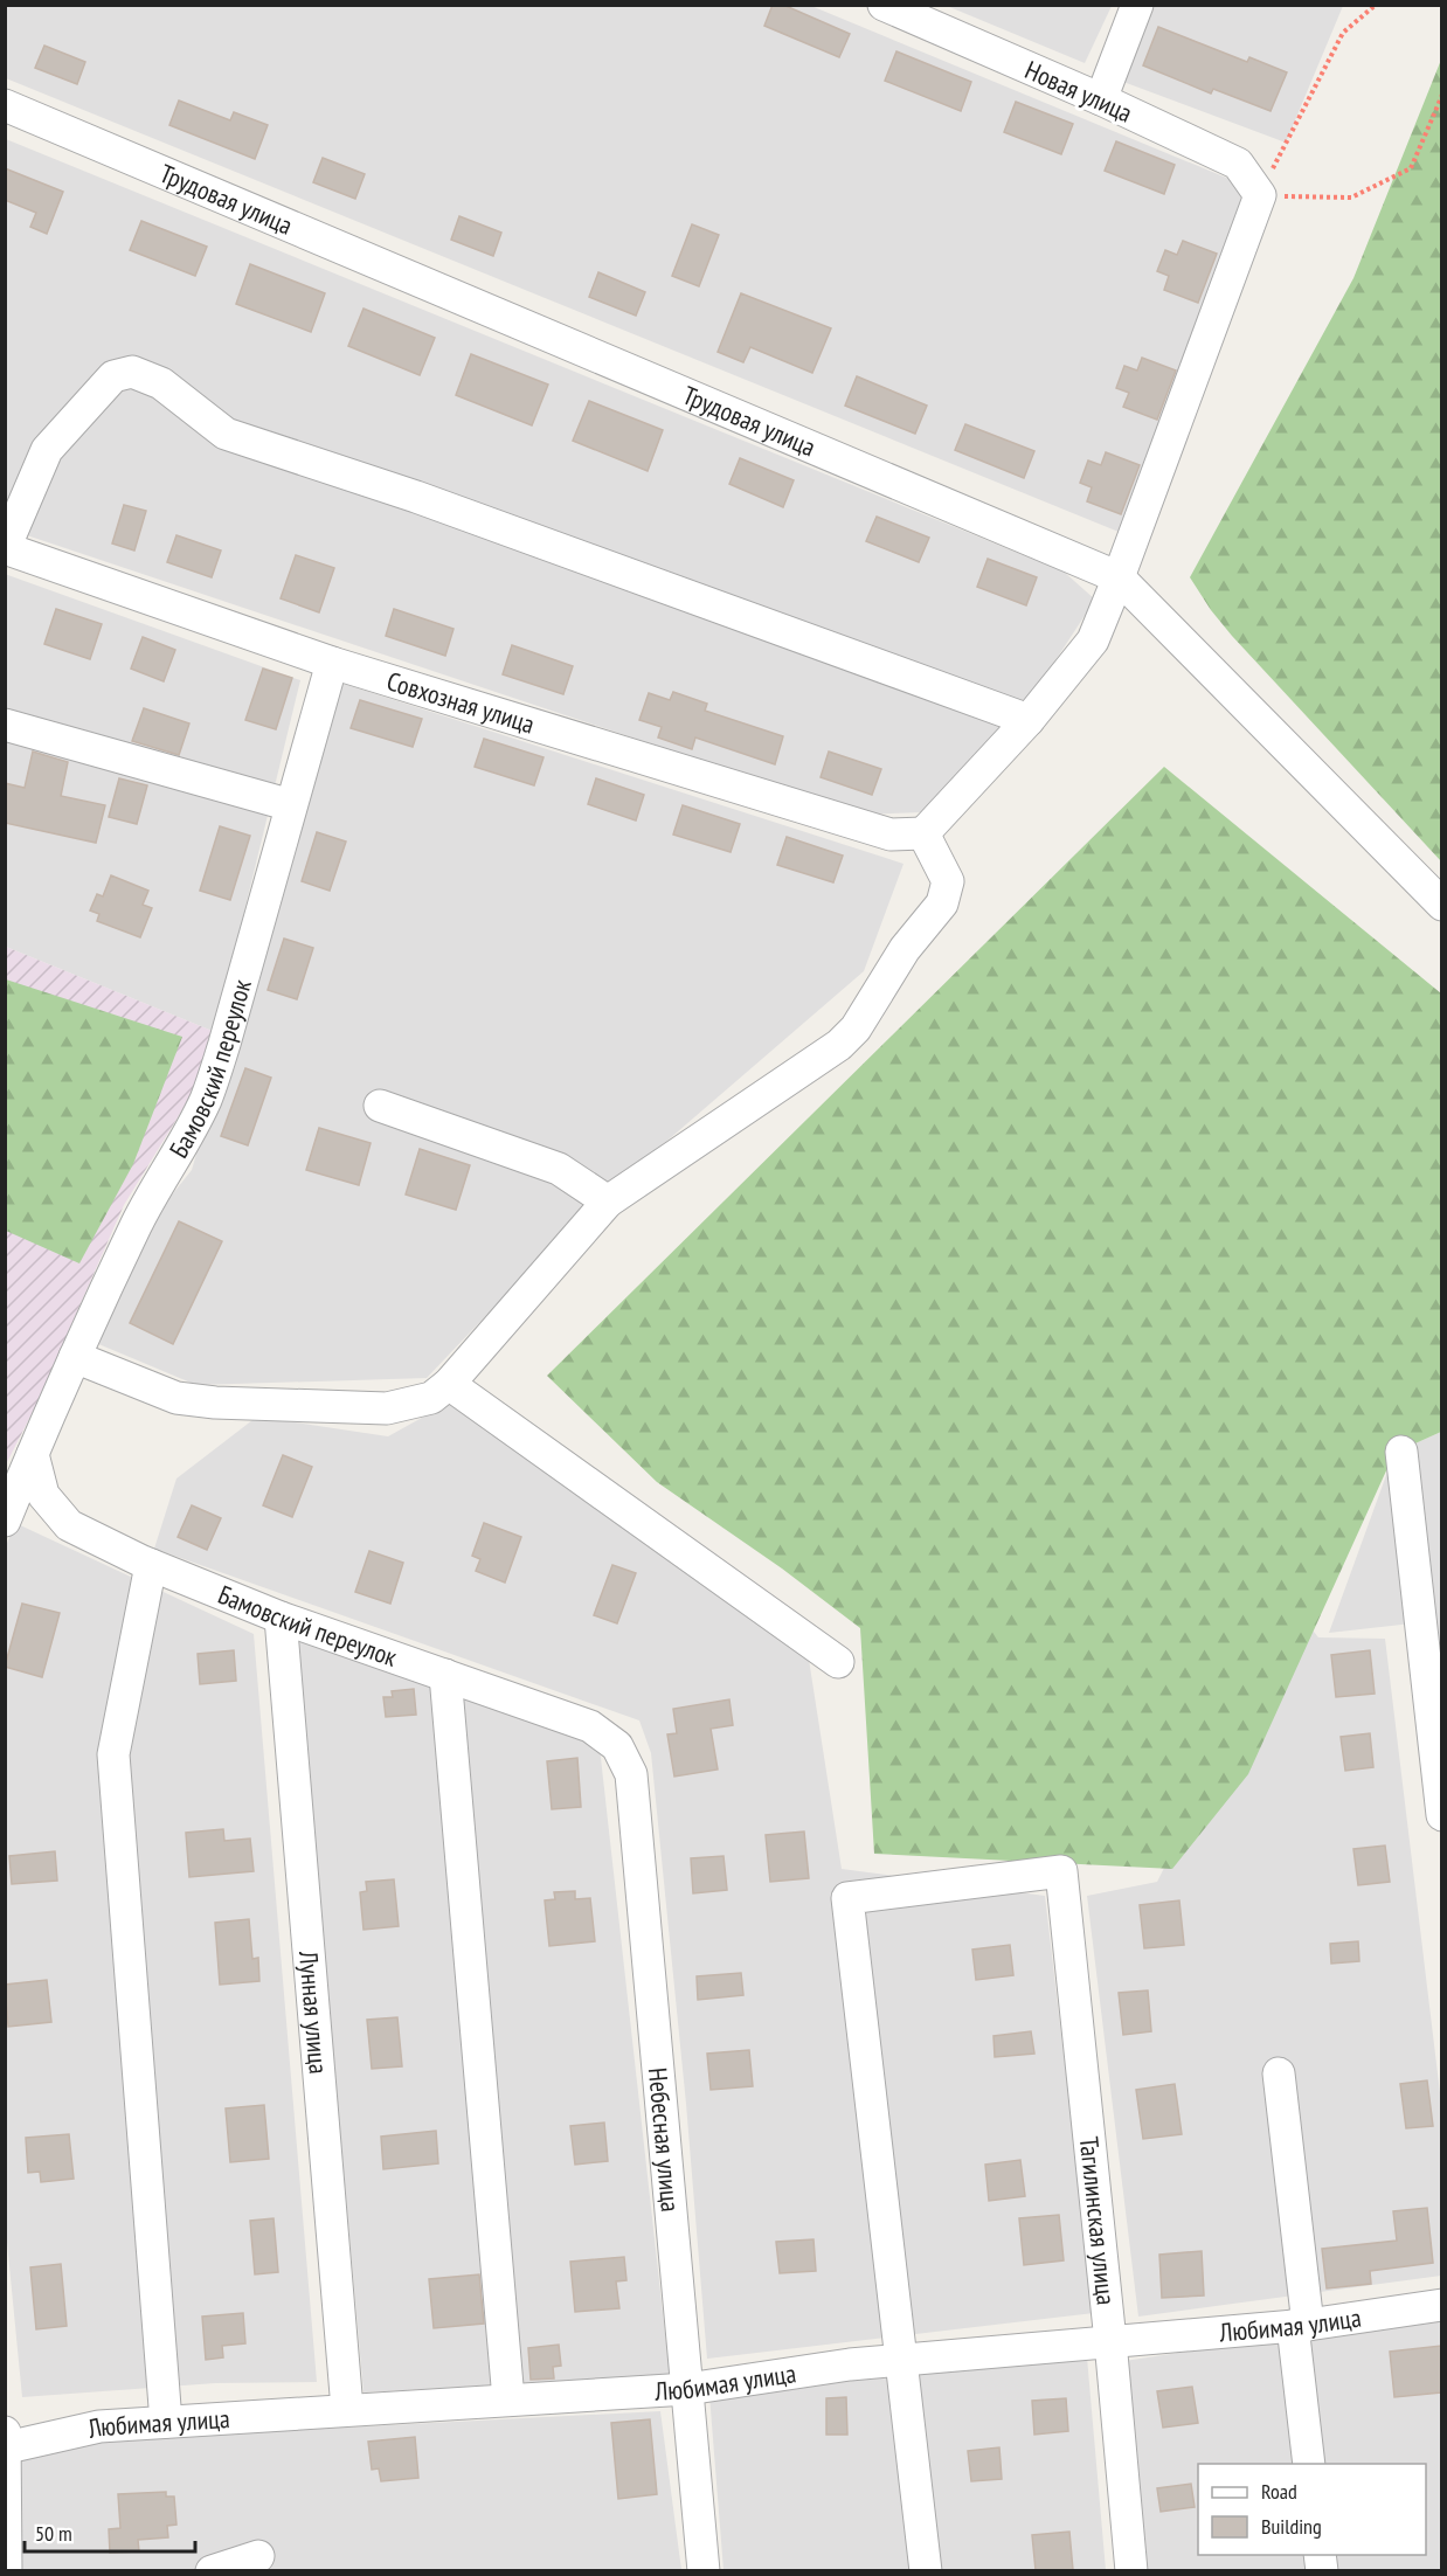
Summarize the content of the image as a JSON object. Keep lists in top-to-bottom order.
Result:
{
  "streets": {
    "street": [
      "Новая улица",
      "Трудовая улица",
      "Совхозная улица",
      "Бамовский переулок",
      "Лунная улица",
      "Небесная улица",
      "Тагилинская улица",
      "Любимая улица"
    ]
  },
  "crossings": [
    ["Совхозная улица", "Бамовский переулок"],
    ["Бамовский переулок", "Лунная улица"],
    ["Бамовский переулок", "Небесная улица"],
    ["Лунная улица", "Любимая улица"],
    ["Небесная улица", "Любимая улица"],
    ["Тагилинская улица", "Любимая улица"]
  ],
  "legend": ["Road", "Building"],
  "scale_bar": "50 m"
}
